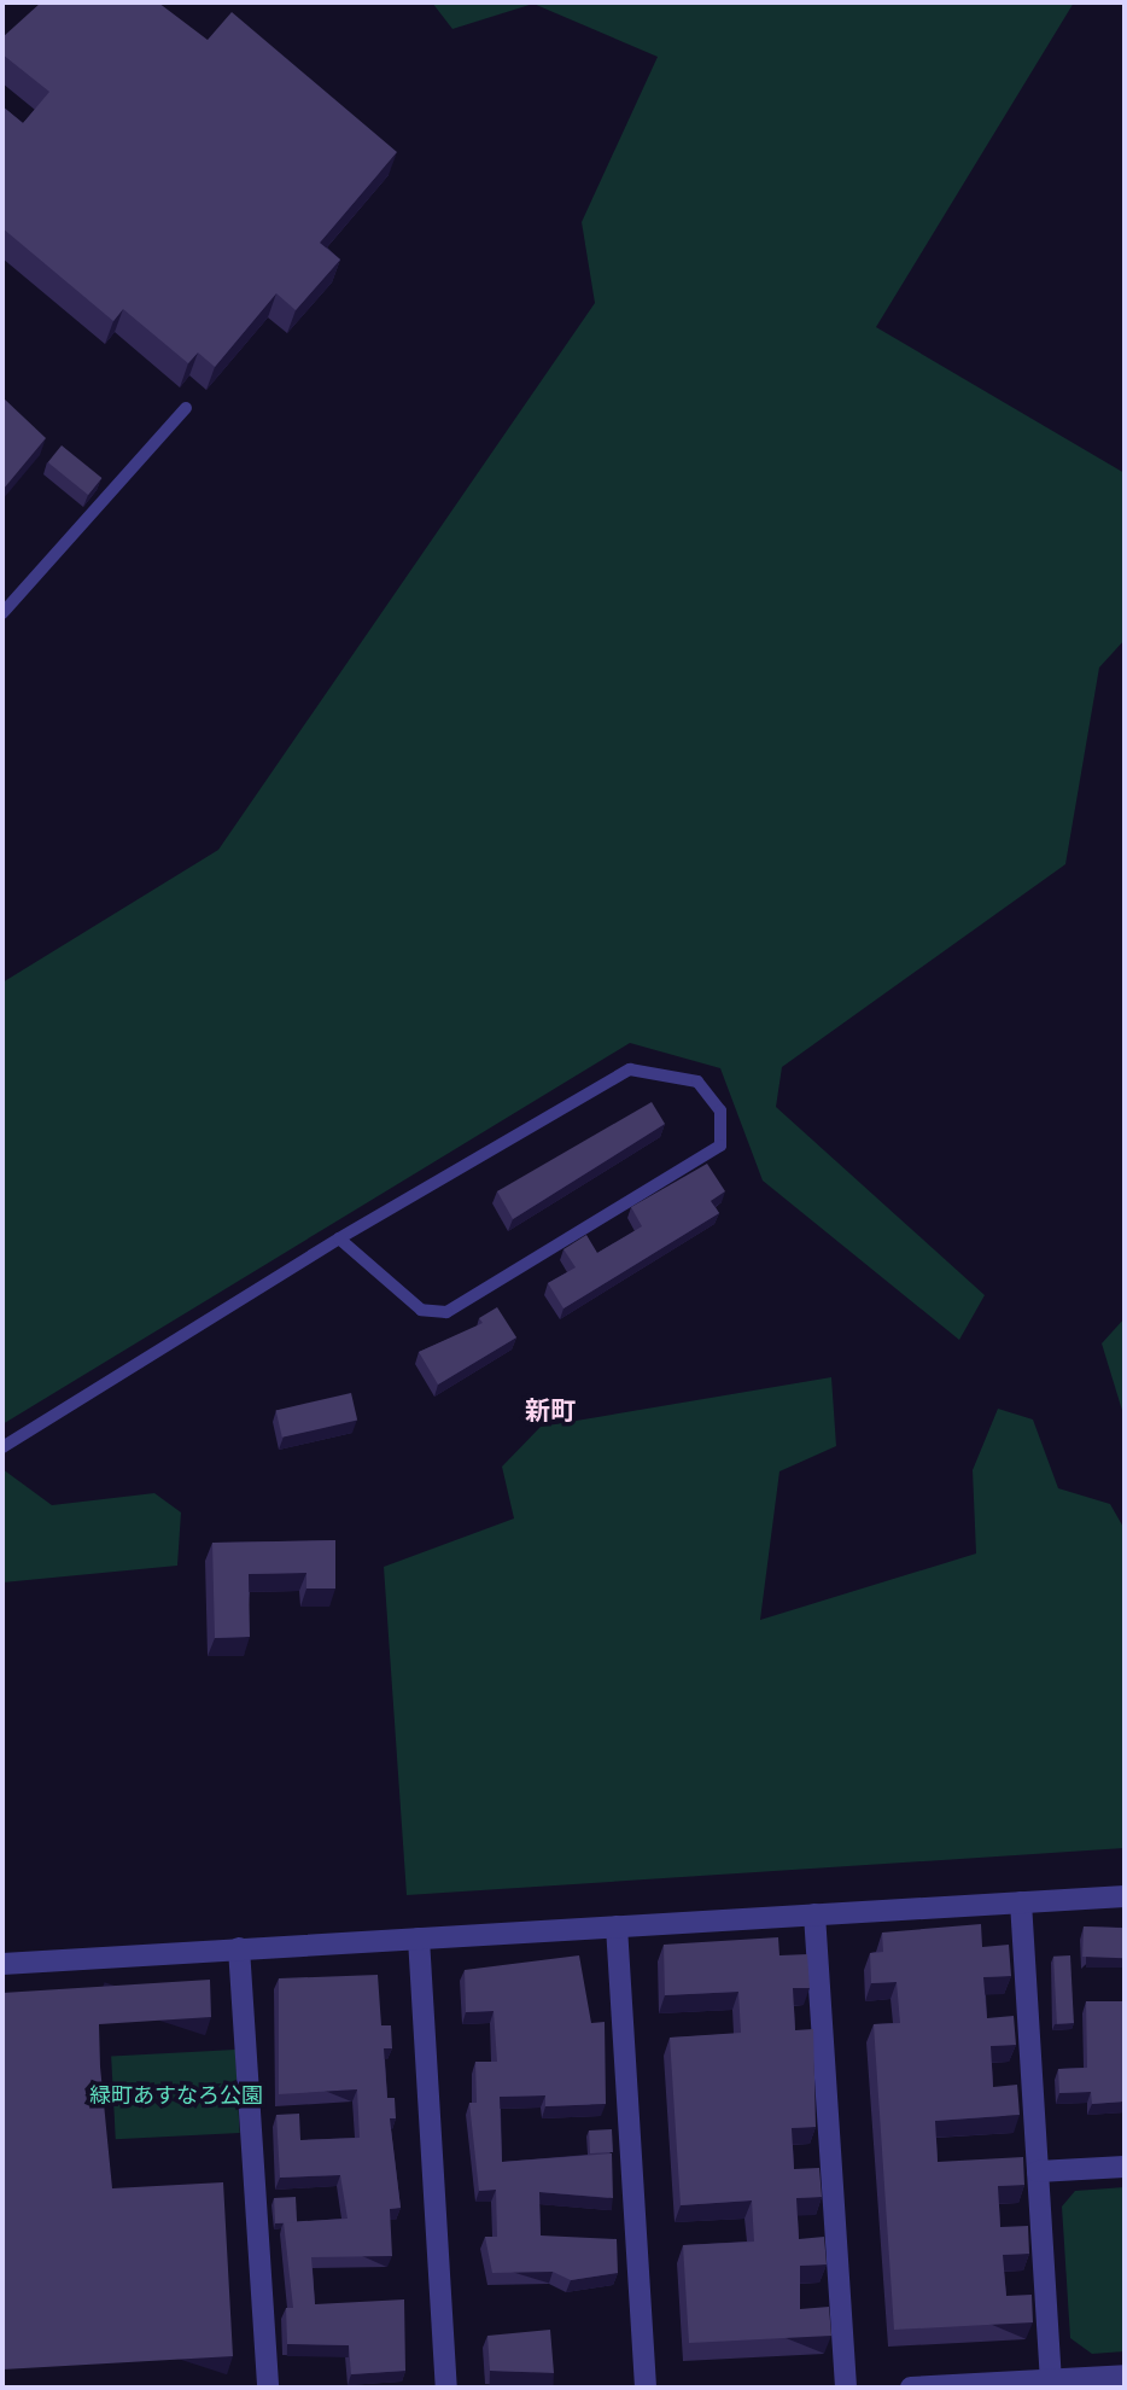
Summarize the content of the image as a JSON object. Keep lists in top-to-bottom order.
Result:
{
  "districts": ["新町"],
  "parks": ["緑町あすなろ公園"]
}
